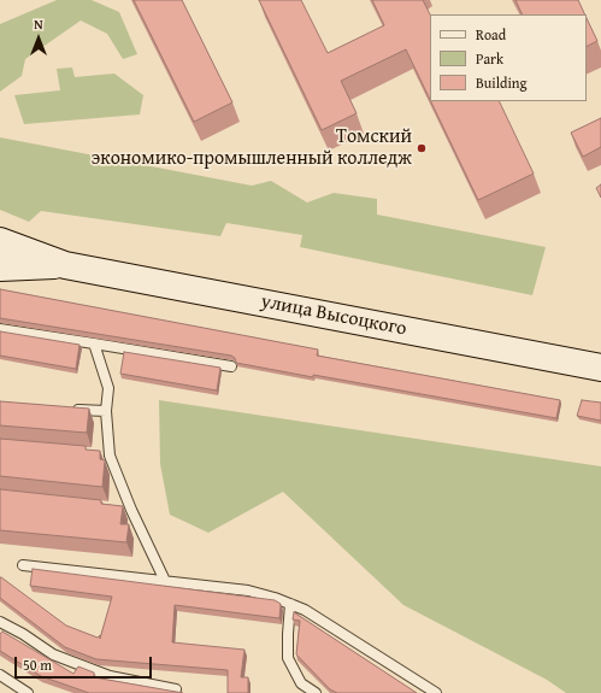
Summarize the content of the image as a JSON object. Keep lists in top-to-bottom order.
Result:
{
  "streets": {
    "main road": ["улица Высоцкого"]
  },
  "places": ["Томский экономико-промышленный колледж"],
  "legend": ["Road", "Park", "Building"],
  "scale_bar": "50 m",
  "north": "top"
}
